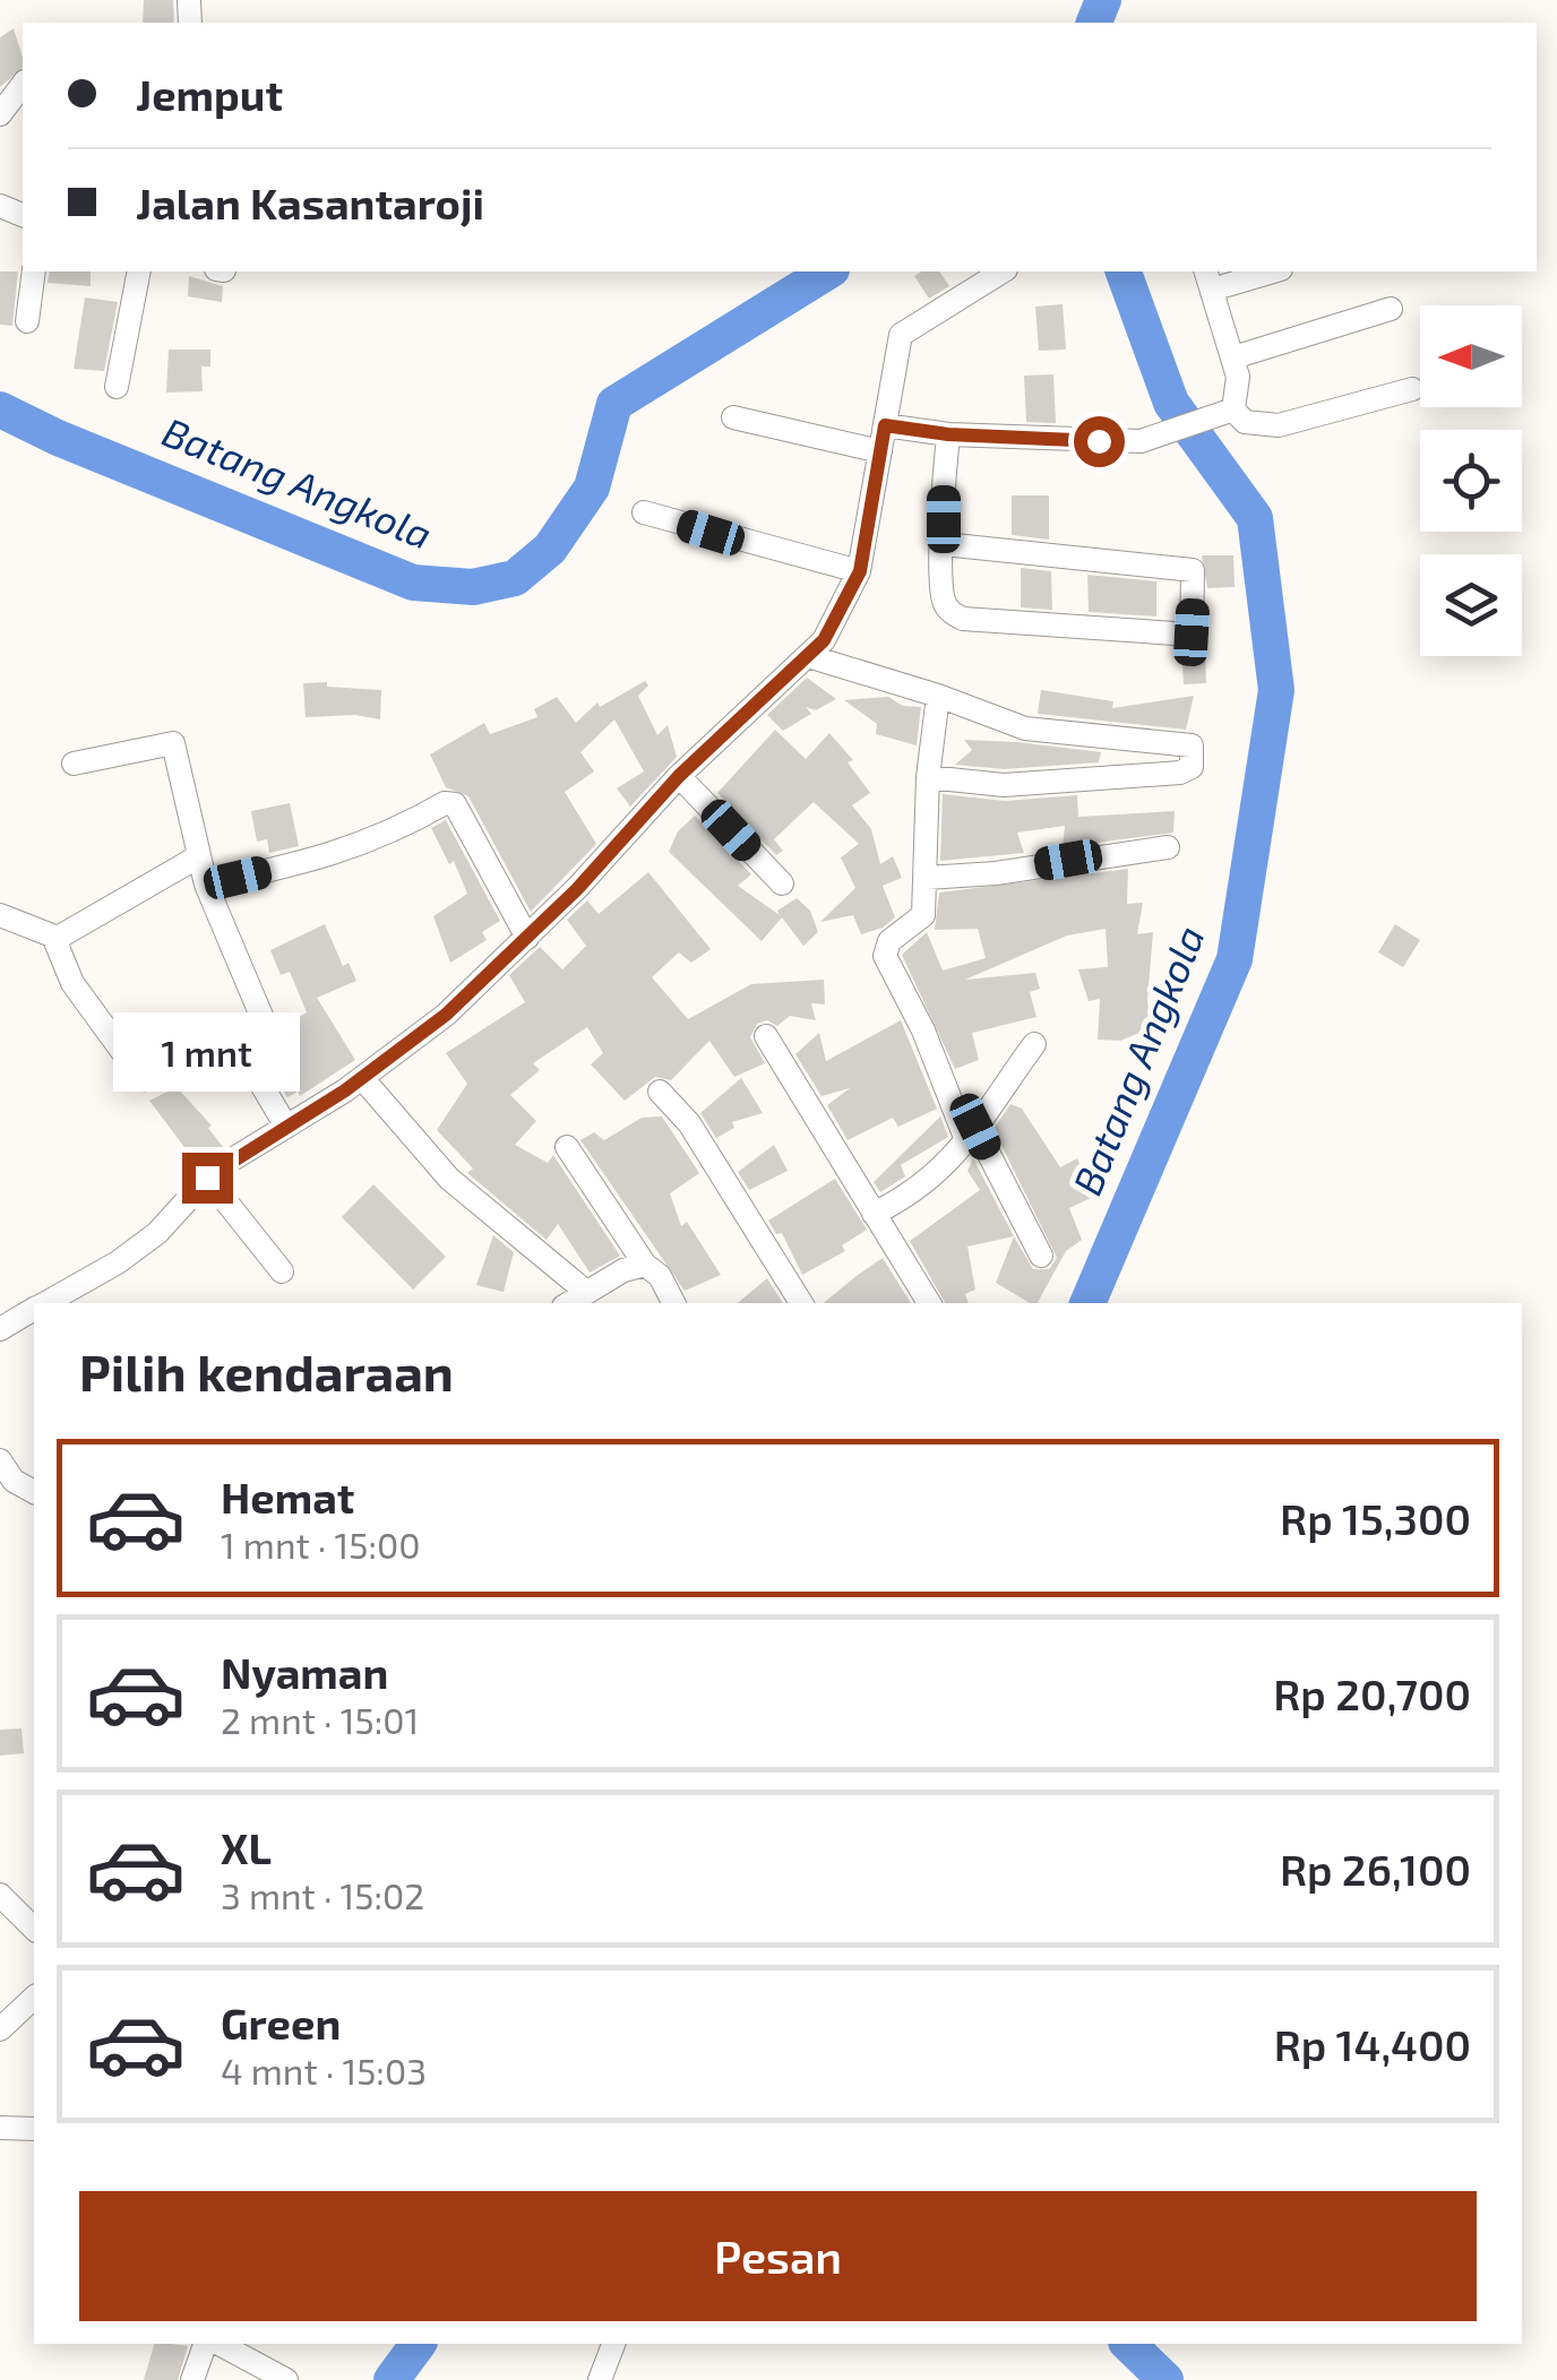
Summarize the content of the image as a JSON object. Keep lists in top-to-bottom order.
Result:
{
  "water": ["Batang Angkola"],
  "north": "left",
  "page": {
    "banner": ["Jemput", "Jalan Kasantaroji"],
    "bubble": "1 mnt",
    "heading": "Pilih kendaraan",
    "list": [
      {
        "name": "Hemat",
        "note": "1 mnt · 15:00",
        "value": "Rp 15,300"
      },
      {
        "name": "Nyaman",
        "note": "2 mnt · 15:01",
        "value": "Rp 20,700"
      },
      {
        "name": "XL",
        "note": "3 mnt · 15:02",
        "value": "Rp 26,100"
      },
      {
        "name": "Green",
        "note": "4 mnt · 15:03",
        "value": "Rp 14,400"
      }
    ],
    "buttons": "Pesan"
  }
}
